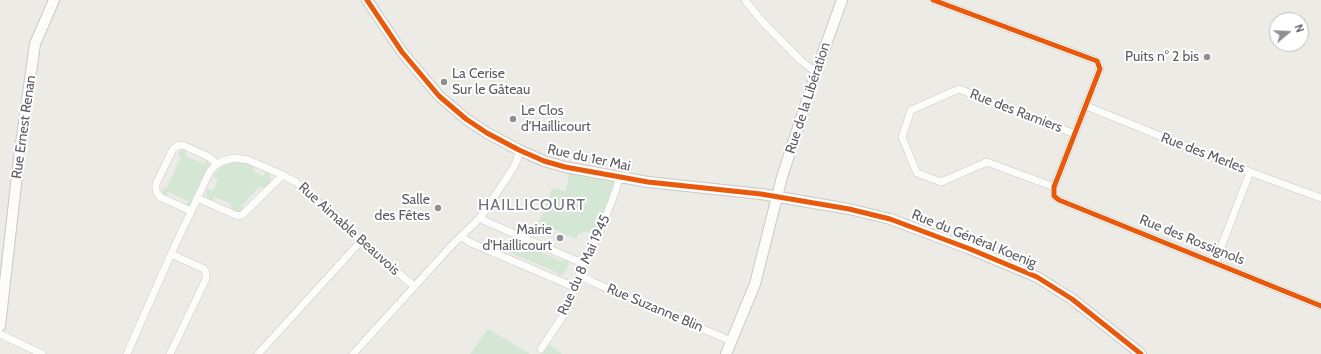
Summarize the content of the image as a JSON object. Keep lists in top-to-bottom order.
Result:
{
  "streets": {
    "street": [
      "Rue de la Libération",
      "Rue des Ramiers",
      "Rue Ernest Renan",
      "Rue des Merles",
      "Rue du 1er Mai",
      "Rue Aimable Beauvois",
      "Rue du Général Koenig",
      "Rue des Rossignols",
      "Rue du 8 Mai 1945",
      "Rue Suzanne Blin"
    ]
  },
  "crossings": [
    ["Rue de la Libération", "Rue du 1er Mai"],
    ["Rue de la Libération", "Rue du Général Koenig"],
    ["Rue de la Libération", "Rue Suzanne Blin"],
    ["Rue des Ramiers", "Rue des Rossignols"],
    ["Rue du 1er Mai", "Rue du Général Koenig"],
    ["Rue du 1er Mai", "Rue du 8 Mai 1945"],
    ["Rue du 8 Mai 1945", "Rue Suzanne Blin"]
  ],
  "districts": ["HAILLICOURT"],
  "places": [
    "Puits n° 2 bis",
    "La Cerise Sur le Gâteau",
    "Le Clos d'Haillicourt",
    "Salle des Fêtes",
    "Mairie d'Haillicourt"
  ],
  "north": "right"
}
